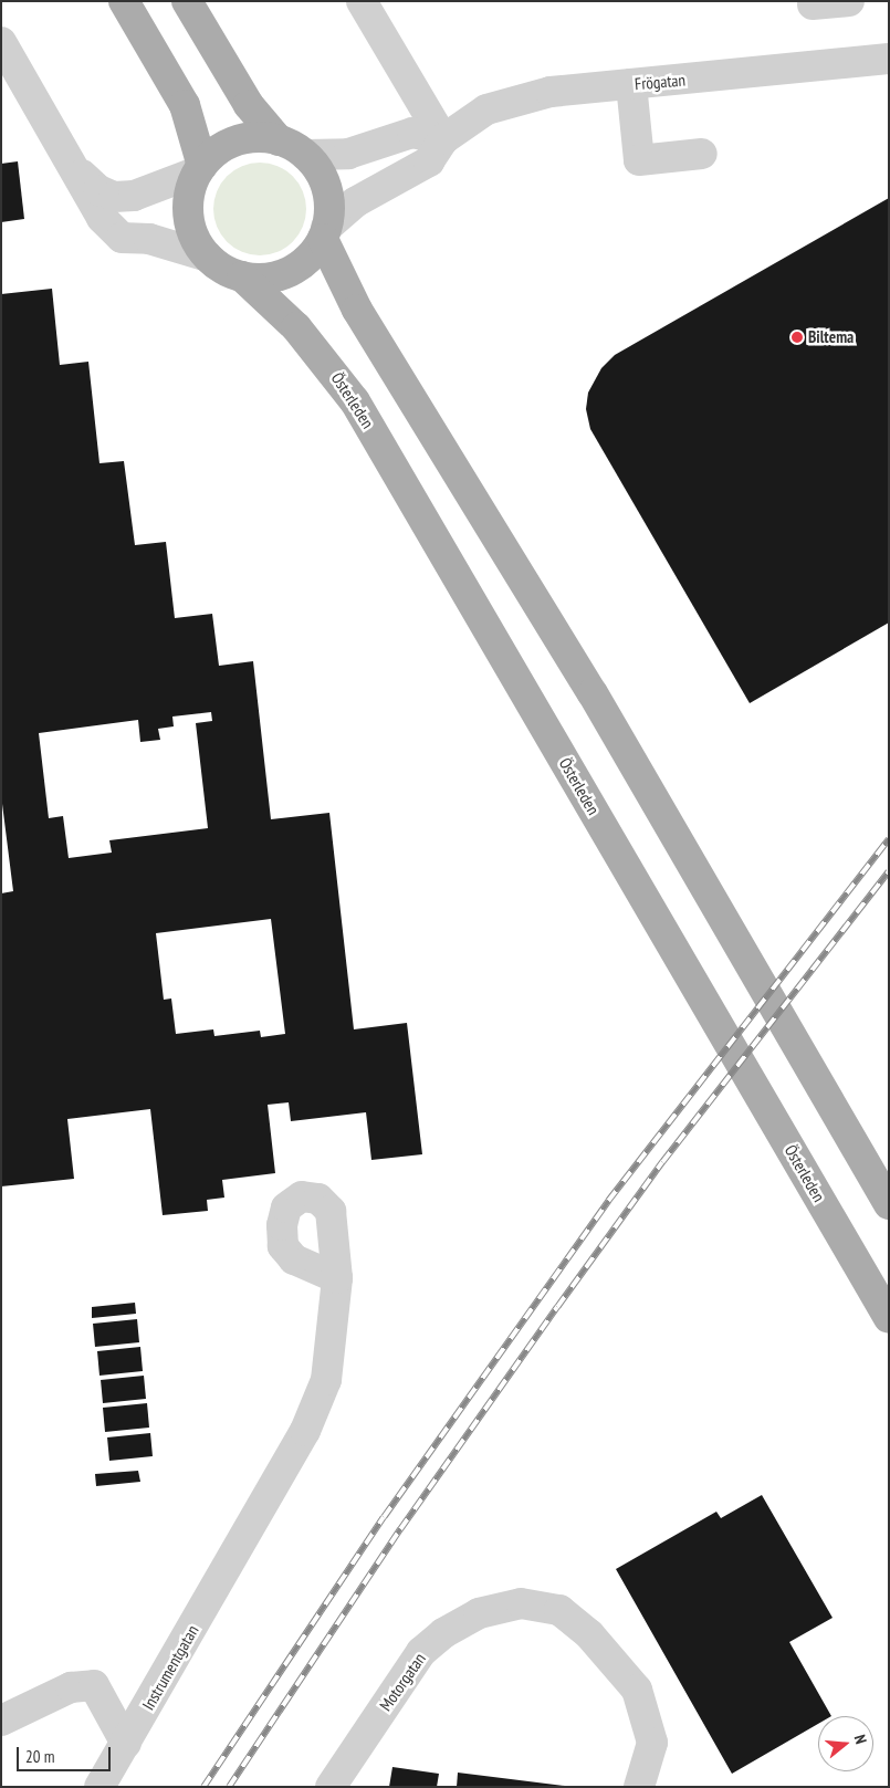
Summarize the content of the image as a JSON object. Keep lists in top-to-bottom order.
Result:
{
  "streets": {
    "main road": ["Österleden"],
    "street": ["Frögatan", "Instrumentgatan", "Motorgatan"]
  },
  "places": ["Biltema"],
  "scale_bar": "20 m",
  "north": "right"
}
